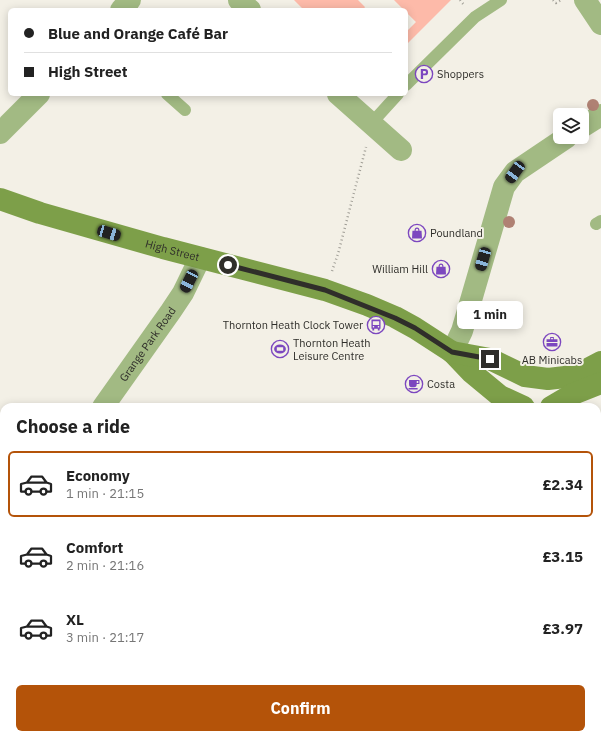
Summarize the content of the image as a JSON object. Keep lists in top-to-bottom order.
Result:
{
  "streets": {
    "main road": ["High Street"],
    "street": ["Grange Park Road"]
  },
  "crossings": [
    ["High Street", "Grange Park Road"]
  ],
  "places": {
    "parking": ["Shoppers"],
    "shop": ["Poundland", "William Hill"],
    "bus stop": ["Thornton Heath Clock Tower"],
    "office": ["AB Minicabs"],
    "sports": ["Thornton Heath Leisure Centre"],
    "cafe": ["Costa"]
  },
  "page": {
    "banner": ["Blue and Orange Café Bar", "High Street"],
    "bubble": "1 min",
    "heading": "Choose a ride",
    "list": [
      {
        "name": "Economy",
        "note": "1 min · 21:15",
        "value": "£2.34"
      },
      {
        "name": "Comfort",
        "note": "2 min · 21:16",
        "value": "£3.15"
      },
      {
        "name": "XL",
        "note": "3 min · 21:17",
        "value": "£3.97"
      }
    ],
    "buttons": "Confirm"
  }
}
